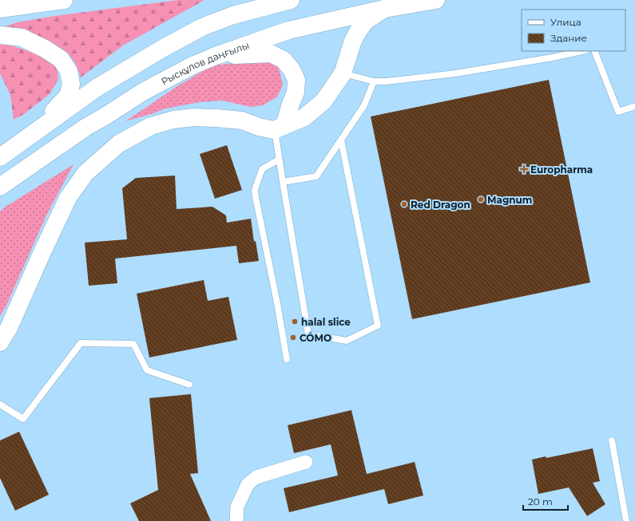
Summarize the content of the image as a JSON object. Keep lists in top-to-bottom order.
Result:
{
  "streets": {
    "main road": ["Рысқұлов даңғылы"]
  },
  "places": {
    "health": ["Europharma"],
    "other": [
      "Magnum",
      "Red Dragon",
      "halal slice",
      "CÓMO"
    ]
  },
  "legend": ["Улица", "Здание"],
  "scale_bar": "20 m"
}
